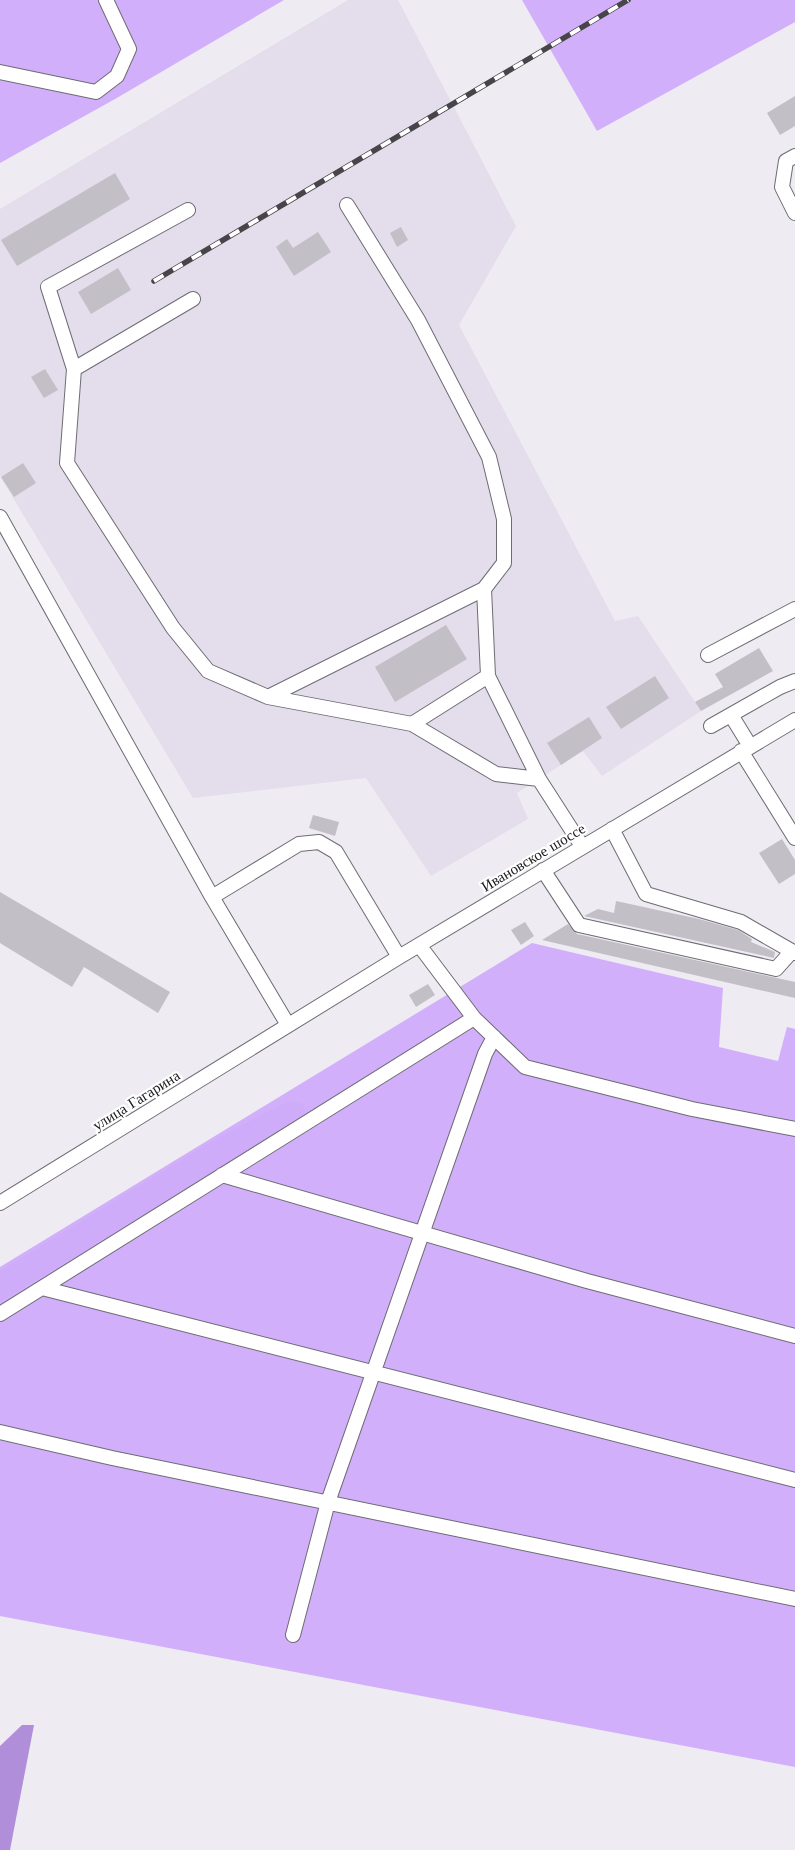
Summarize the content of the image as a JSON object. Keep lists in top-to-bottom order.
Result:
{
  "streets": {
    "street": ["Ивановское шоссе", "улица Гагарина"]
  },
  "crossings": [
    ["Ивановское шоссе", "улица Гагарина"]
  ]
}
